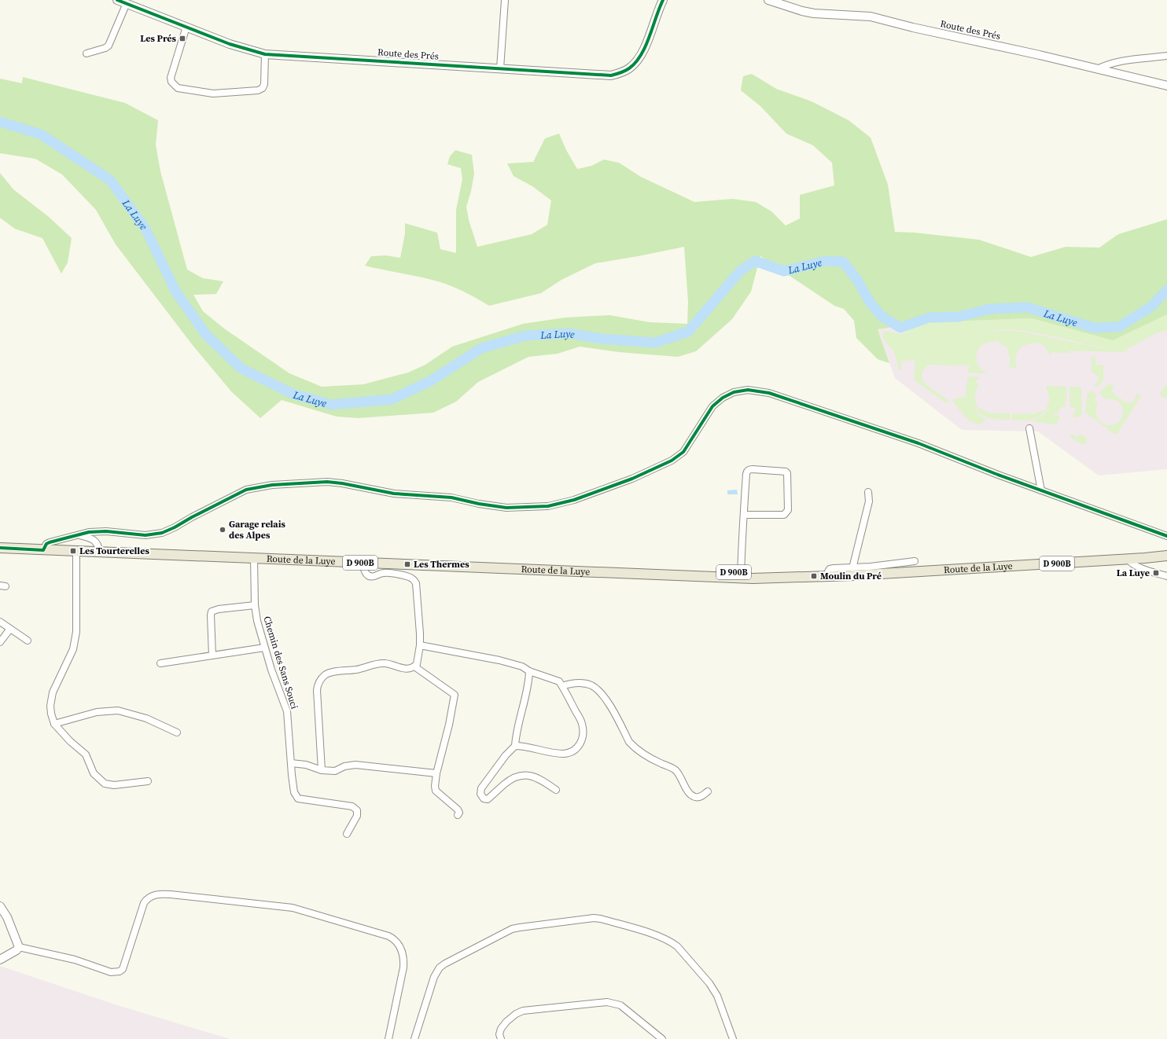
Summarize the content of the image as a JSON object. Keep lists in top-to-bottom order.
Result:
{
  "streets": {
    "main road": ["Route de la Luye", "D 900B"],
    "street": ["Route des Prés", "Chemin des Sans Souci"]
  },
  "crossings": [
    ["Route de la Luye", "Chemin des Sans Souci"]
  ],
  "water": ["La Luye"],
  "places": {
    "transit": [
      "Les Prés",
      "Les Tourterelles",
      "Les Thermes",
      "La Luye",
      "Moulin du Pré"
    ],
    "other": ["Garage relais des Alpes"]
  }
}
